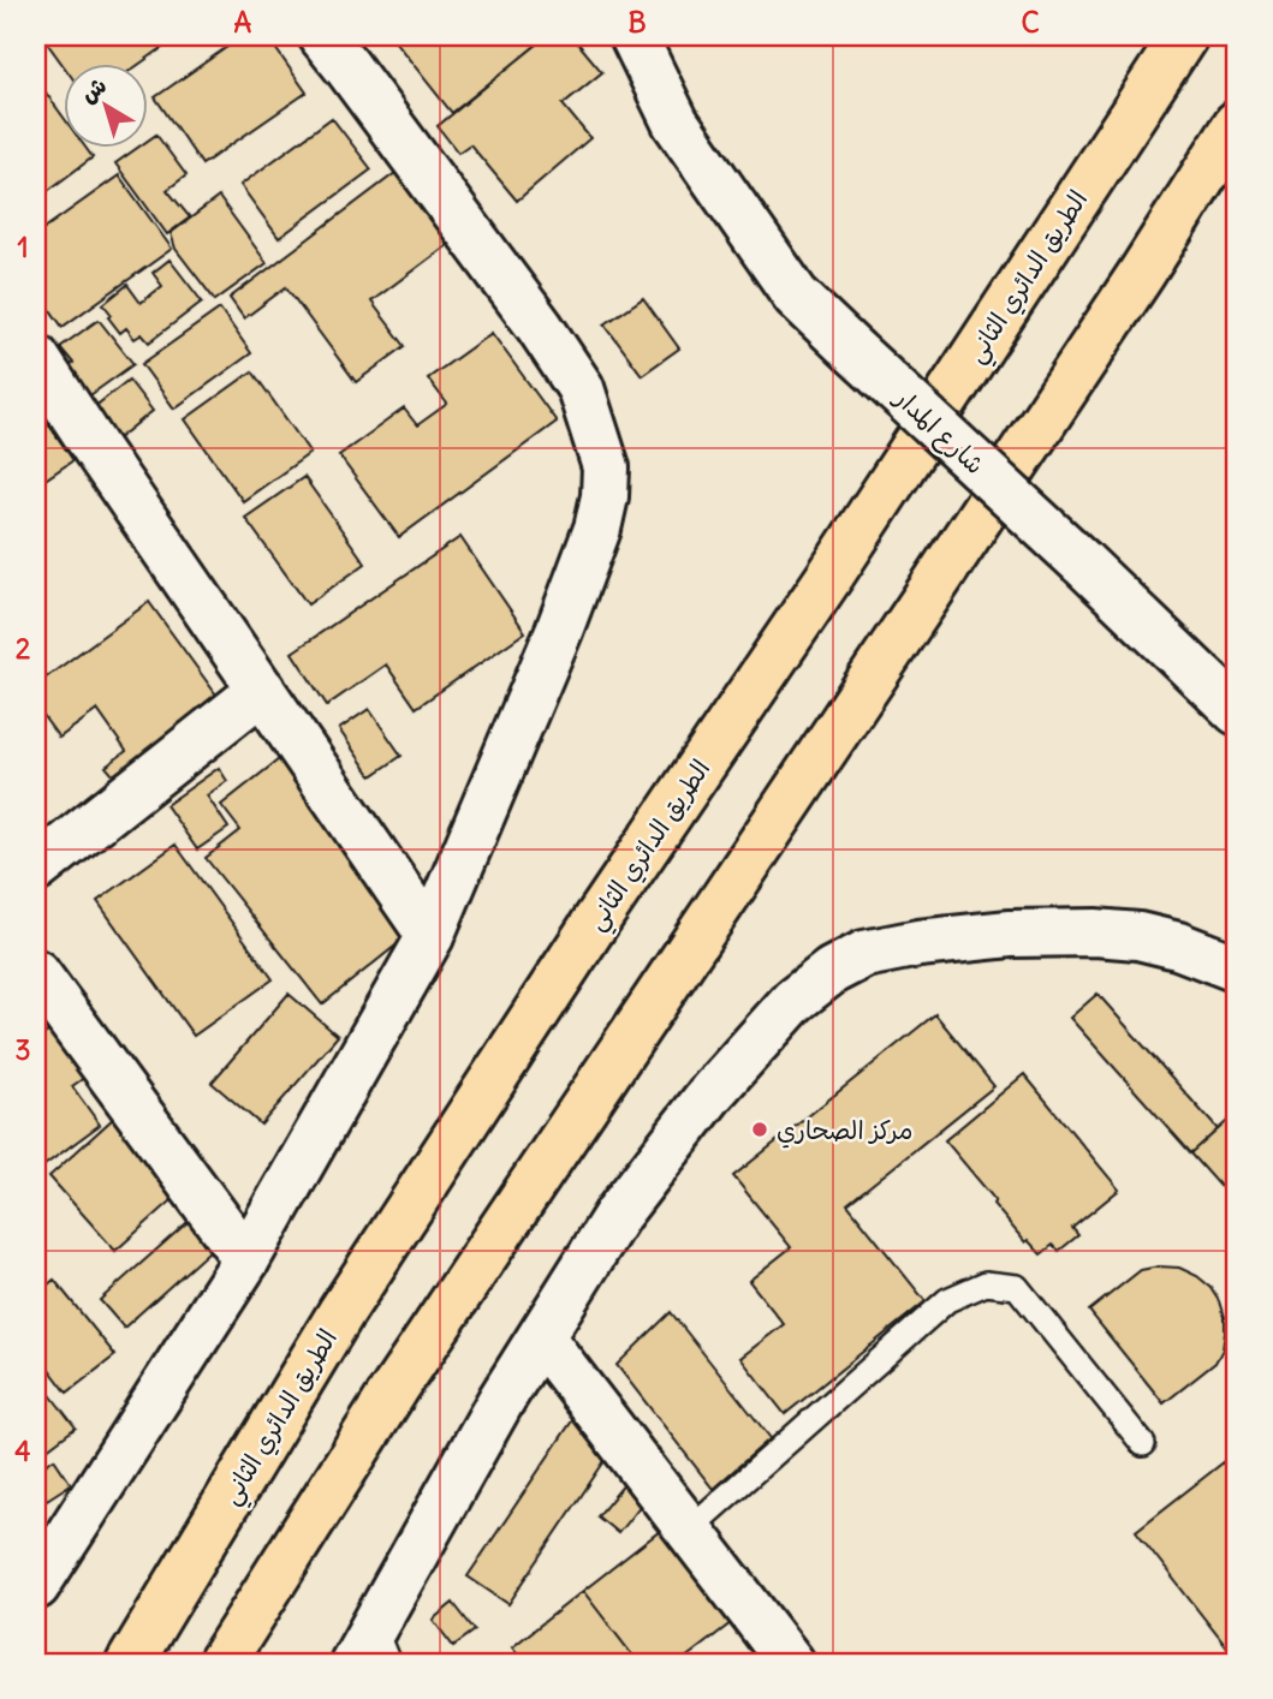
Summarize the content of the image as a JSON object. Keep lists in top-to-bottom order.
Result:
{
  "streets": {
    "highway": ["الطريق الدائري الثاني"],
    "street": ["شارع المدار"]
  },
  "places": ["مركز الصحاري"],
  "north": "top left",
  "grid": {
    "columns": ["A", "B", "C"],
    "rows": [
      "1",
      "2",
      "3",
      "4"
    ]
  }
}
